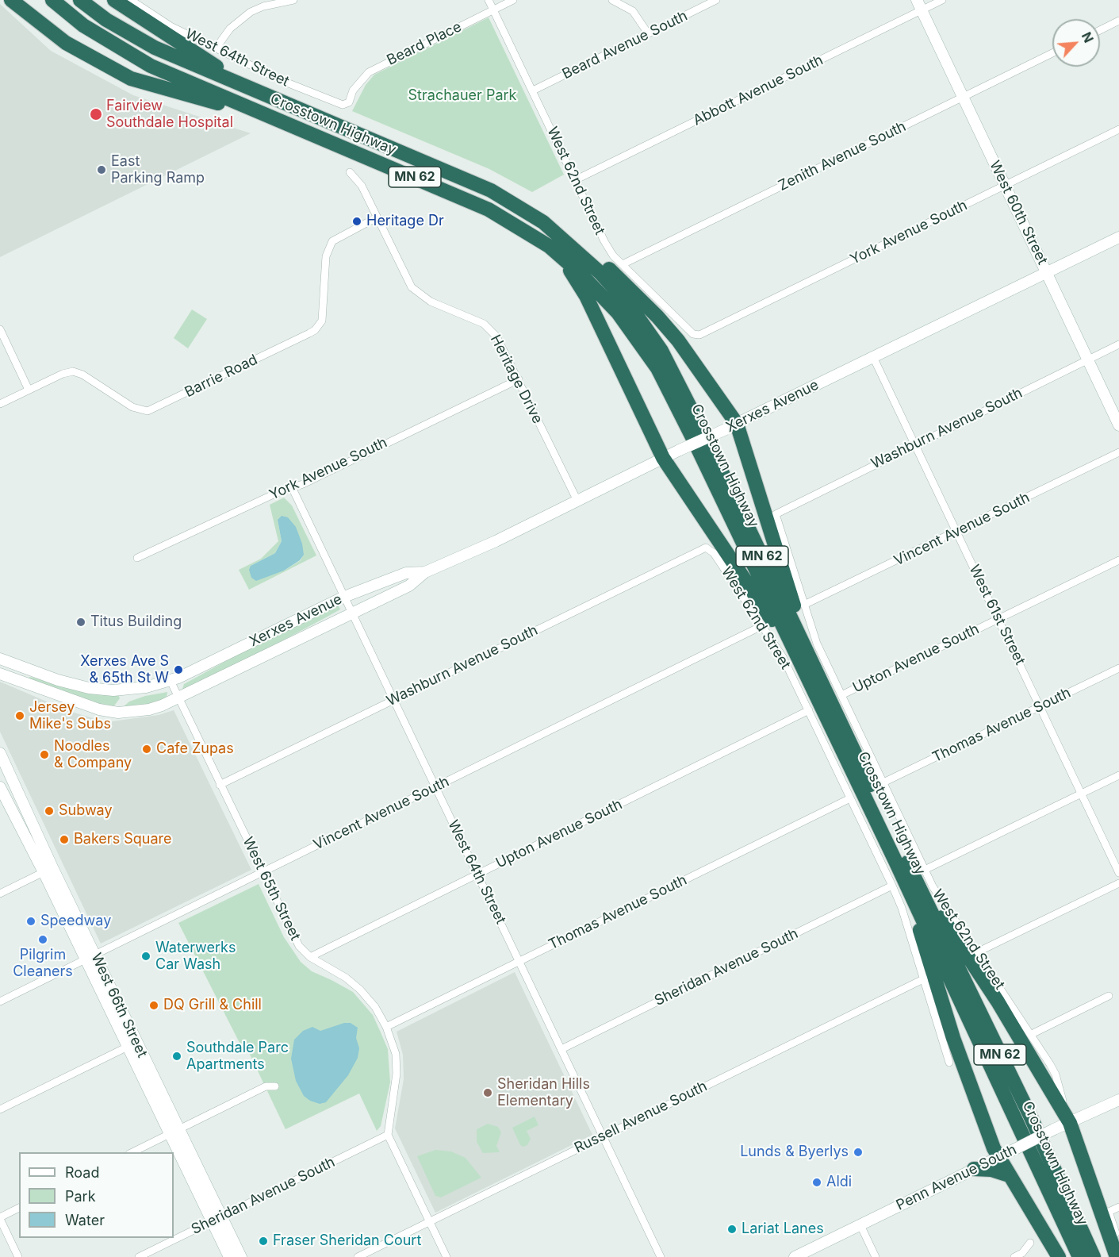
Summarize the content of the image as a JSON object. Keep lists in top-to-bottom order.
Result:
{
  "streets": {
    "highway": ["Crosstown Highway", "MN 62"],
    "street": [
      "Beard Place",
      "Beard Avenue South",
      "West 64th Street",
      "Abbott Avenue South",
      "Zenith Avenue South",
      "West 62nd Street",
      "West 60th Street",
      "York Avenue South",
      "Barrie Road",
      "Heritage Drive",
      "Xerxes Avenue",
      "Washburn Avenue South",
      "Vincent Avenue South",
      "West 61st Street",
      "Upton Avenue South",
      "Thomas Avenue South",
      "West 65th Street",
      "Sheridan Avenue South",
      "West 66th Street",
      "Russell Avenue South",
      "Penn Avenue South"
    ]
  },
  "crossings": [
    ["Beard Place", "West 64th Street"],
    ["Beard Place", "West 62nd Street"],
    ["Beard Avenue South", "West 62nd Street"],
    ["West 64th Street", "York Avenue South"],
    ["West 64th Street", "Xerxes Avenue"],
    ["West 64th Street", "Washburn Avenue South"],
    ["West 64th Street", "Vincent Avenue South"],
    ["West 64th Street", "Upton Avenue South"],
    ["West 64th Street", "Thomas Avenue South"],
    ["West 64th Street", "Sheridan Avenue South"],
    ["West 64th Street", "Russell Avenue South"],
    ["Abbott Avenue South", "West 62nd Street"],
    ["Abbott Avenue South", "West 60th Street"],
    ["Zenith Avenue South", "West 62nd Street"],
    ["Zenith Avenue South", "West 60th Street"],
    ["West 62nd Street", "York Avenue South"],
    ["West 62nd Street", "Washburn Avenue South"],
    ["West 62nd Street", "Vincent Avenue South"],
    ["West 62nd Street", "Upton Avenue South"],
    ["West 62nd Street", "Thomas Avenue South"],
    ["West 62nd Street", "Sheridan Avenue South"],
    ["West 62nd Street", "Russell Avenue South"],
    ["West 62nd Street", "Penn Avenue South"],
    ["West 60th Street", "York Avenue South"],
    ["West 60th Street", "Xerxes Avenue"],
    ["West 60th Street", "Washburn Avenue South"],
    ["York Avenue South", "Heritage Drive"],
    ["Barrie Road", "Heritage Drive"],
    ["Heritage Drive", "Xerxes Avenue"],
    ["Xerxes Avenue", "West 61st Street"],
    ["Xerxes Avenue", "West 65th Street"],
    ["Washburn Avenue South", "West 61st Street"],
    ["Washburn Avenue South", "West 65th Street"],
    ["Vincent Avenue South", "West 61st Street"],
    ["Vincent Avenue South", "West 65th Street"],
    ["Vincent Avenue South", "West 66th Street"],
    ["West 61st Street", "Upton Avenue South"],
    ["West 61st Street", "Thomas Avenue South"],
    ["Upton Avenue South", "West 65th Street"],
    ["Thomas Avenue South", "West 65th Street"],
    ["West 65th Street", "Sheridan Avenue South"],
    ["Sheridan Avenue South", "West 66th Street"]
  ],
  "parks": ["Strachauer Park"],
  "places": [
    "Fairview Southdale Hospital",
    "East Parking Ramp",
    "Heritage Dr",
    "Titus Building",
    "Xerxes Ave S & 65th St W",
    "Jersey Mike's Subs",
    "Cafe Zupas",
    "Noodles & Company",
    "Subway",
    "Bakers Square",
    "Speedway",
    "Pilgrim Cleaners",
    "Waterwerks Car Wash",
    "DQ Grill & Chill",
    "Southdale Parc Apartments",
    "Sheridan Hills Elementary",
    "Lunds & Byerlys",
    "Aldi",
    "Lariat Lanes",
    "Fraser Sheridan Court"
  ],
  "legend": ["Road", "Park", "Water"],
  "north": "top right"
}
